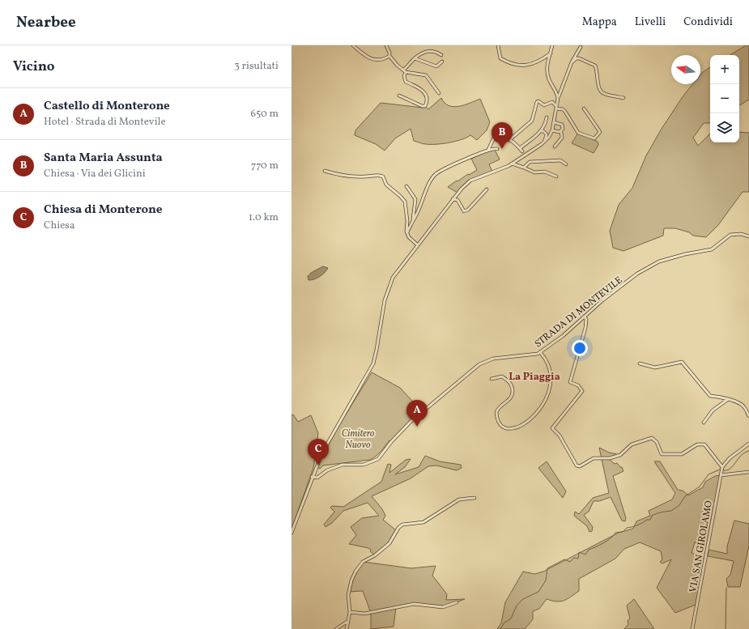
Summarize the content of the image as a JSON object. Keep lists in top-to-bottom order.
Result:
{
  "streets": {
    "street": ["STRADA DI MONTEVILE", "VIA SAN GIROLAMO"]
  },
  "districts": ["La Piaggia"],
  "parks": ["Cimitero Nuovo"],
  "north": "left",
  "page": {
    "header": "Nearbee",
    "nav": ["Mappa", "Livelli", "Condividi"],
    "heading": ["Vicino", "3 risultati"],
    "map_buttons": ["+", "−"],
    "list": [
      {
        "mark": "A",
        "name": "Castello di Monterone",
        "note": "Hotel · Strada di Montevile",
        "value": "650 m"
      },
      {
        "mark": "B",
        "name": "Santa Maria Assunta",
        "note": "Chiesa · Via dei Glicini",
        "value": "770 m"
      },
      {
        "mark": "C",
        "name": "Chiesa di Monterone",
        "note": "Chiesa",
        "value": "1.0 km"
      }
    ],
    "pins": ["B", "A", "C"]
  }
}
